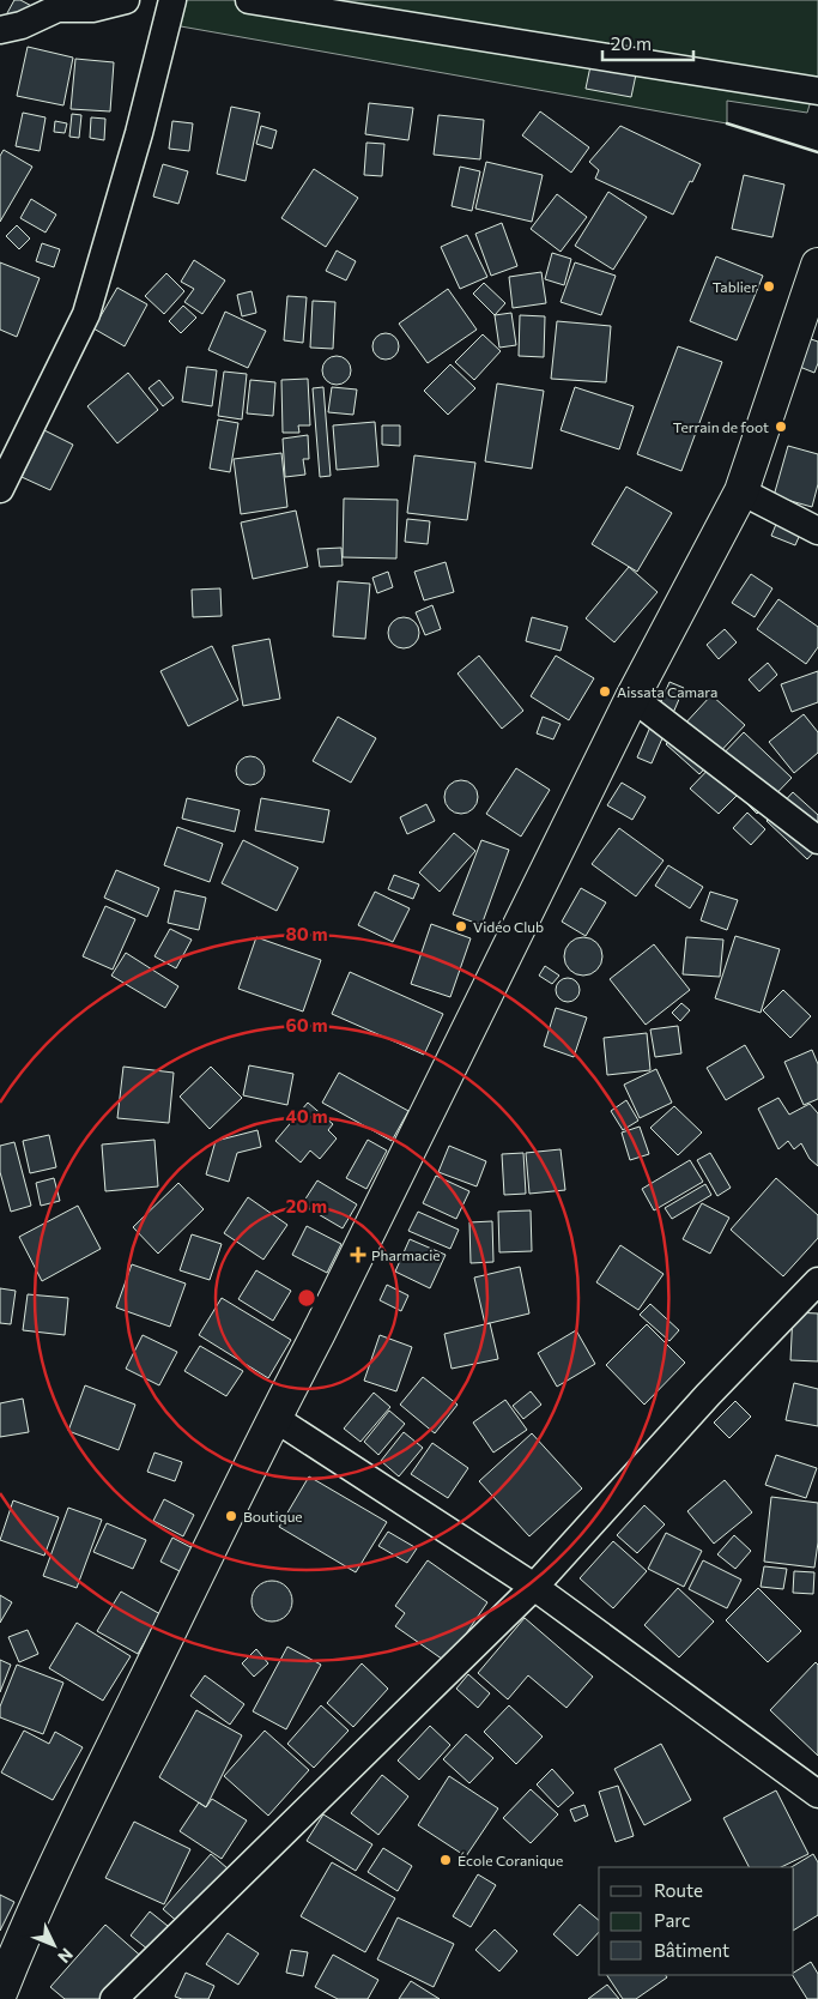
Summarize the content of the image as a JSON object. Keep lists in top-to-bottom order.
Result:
{
  "places": {
    "other": [
      "Tablier",
      "Terrain de foot",
      "Aissata Camara",
      "Vidéo Club",
      "Boutique",
      "École Coranique"
    ],
    "health": ["Pharmacie"]
  },
  "legend": ["Route", "Parc", "Bâtiment"],
  "scale_bar": "20 m",
  "north": "bottom right",
  "rings": [
    "80 m",
    "60 m",
    "40 m",
    "20 m"
  ]
}
